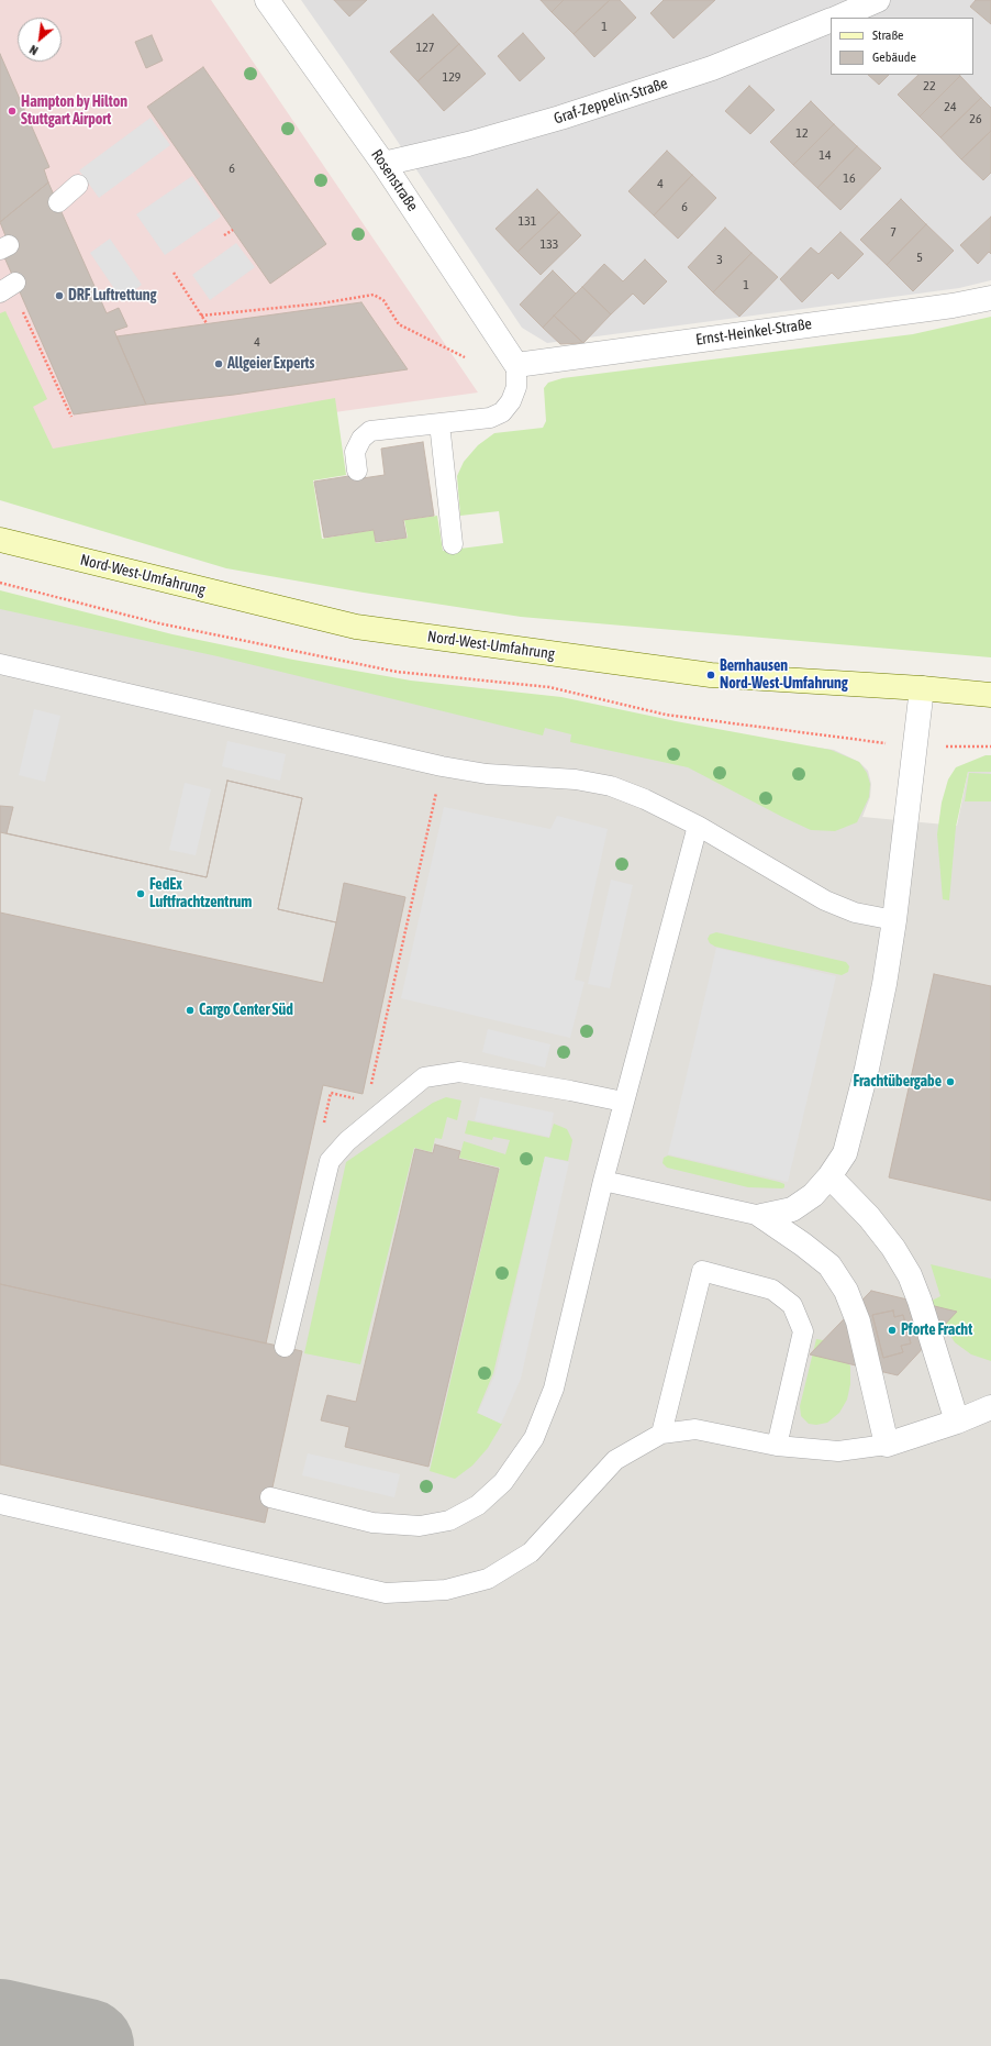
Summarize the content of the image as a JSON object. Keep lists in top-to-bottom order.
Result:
{
  "streets": {
    "main road": ["Nord-West-Umfahrung"],
    "street": ["Graf-Zeppelin-Straße", "Rosenstraße", "Ernst-Heinkel-Straße"]
  },
  "crossings": [
    ["Graf-Zeppelin-Straße", "Rosenstraße"],
    ["Rosenstraße", "Ernst-Heinkel-Straße"]
  ],
  "places": [
    "Hampton by Hilton Stuttgart Airport",
    "DRF Luftrettung",
    "Allgeier Experts",
    "Bernhausen Nord-West-Umfahrung",
    "FedEx Luftfrachtzentrum",
    "Cargo Center Süd",
    "Frachtübergabe",
    "Pforte Fracht"
  ],
  "house_numbers": [
    "1",
    "127",
    "129",
    "22",
    "24",
    "26",
    "12",
    "14",
    "6",
    "16",
    "4",
    "6",
    "131",
    "7",
    "133",
    "5",
    "3",
    "1",
    "4"
  ],
  "legend": ["Straße", "Gebäude"],
  "north": "bottom left"
}
